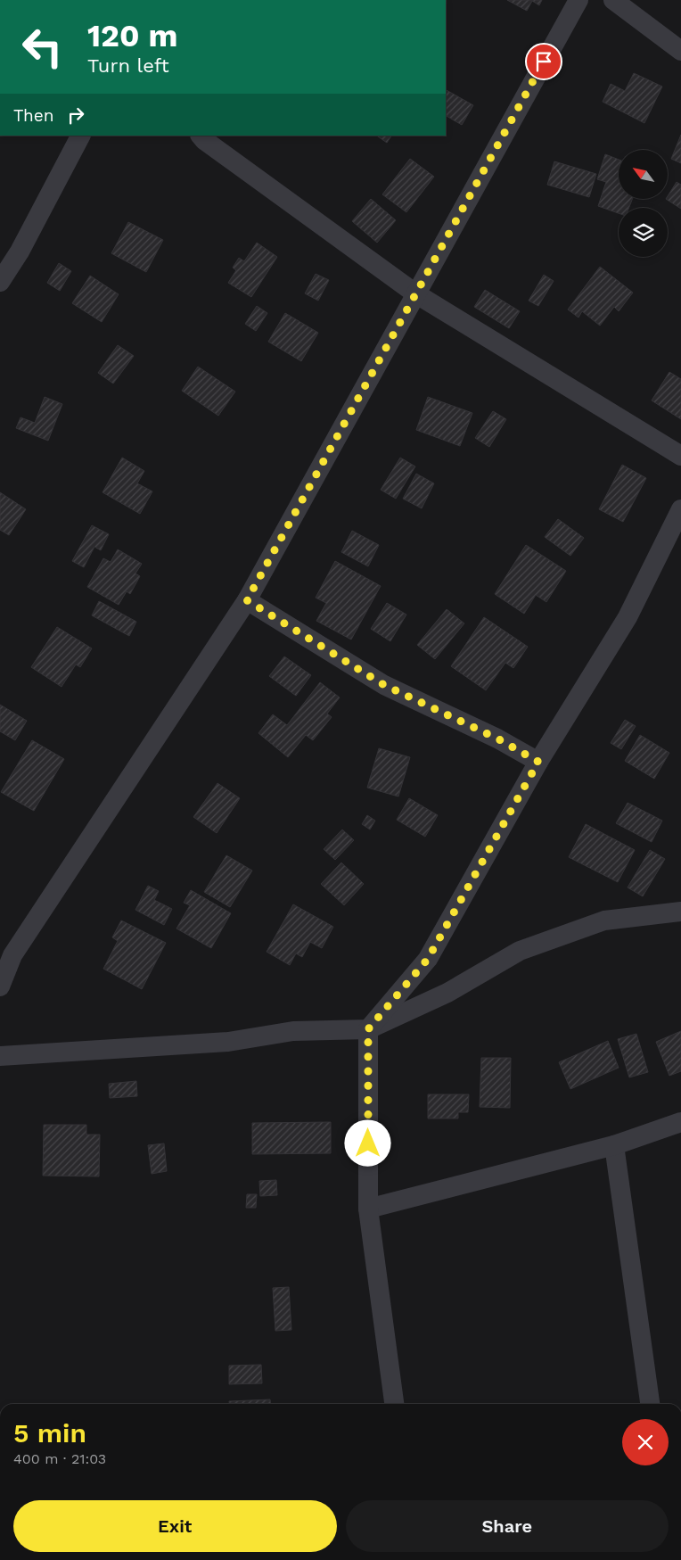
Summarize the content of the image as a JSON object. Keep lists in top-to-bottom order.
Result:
{
  "north": "top left",
  "page": {
    "turn": ["120 m", "Turn left"],
    "then": "Then",
    "heading": ["5 min", "400 m · 21:03"],
    "buttons": ["Exit", "Share"]
  }
}
